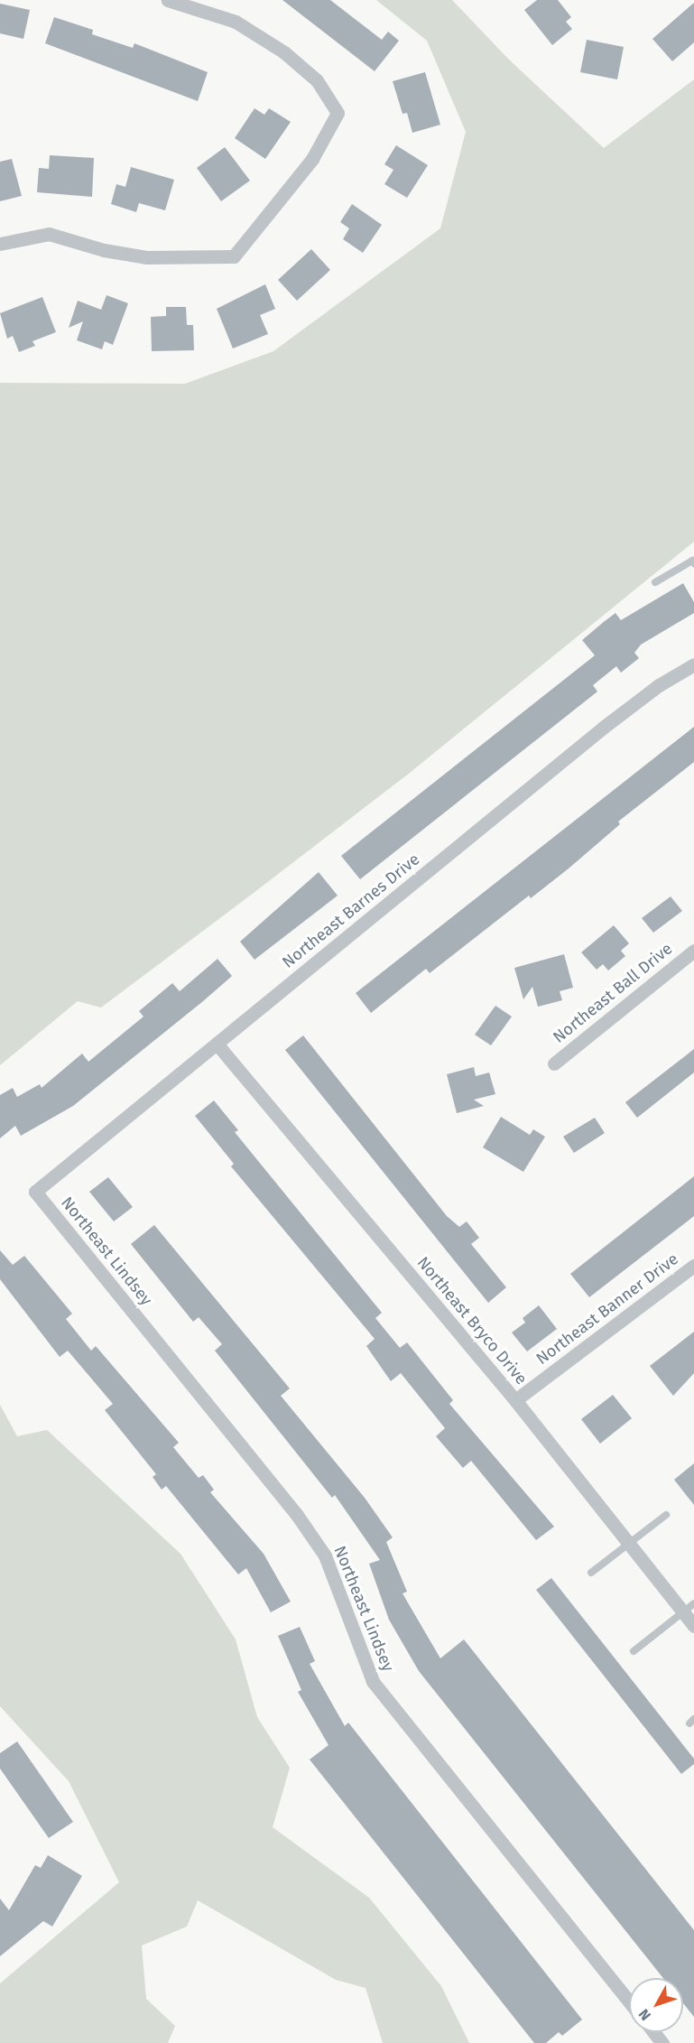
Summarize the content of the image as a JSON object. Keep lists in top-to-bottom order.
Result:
{
  "streets": {
    "street": [
      "Northeast Barnes Drive",
      "Northeast Ball Drive",
      "Northeast Lindsey",
      "Northeast Banner Drive",
      "Northeast Bryco Drive"
    ]
  },
  "crossings": [
    ["Northeast Barnes Drive", "Northeast Lindsey"],
    ["Northeast Barnes Drive", "Northeast Bryco Drive"],
    ["Northeast Banner Drive", "Northeast Bryco Drive"]
  ],
  "north": "bottom left"
}
